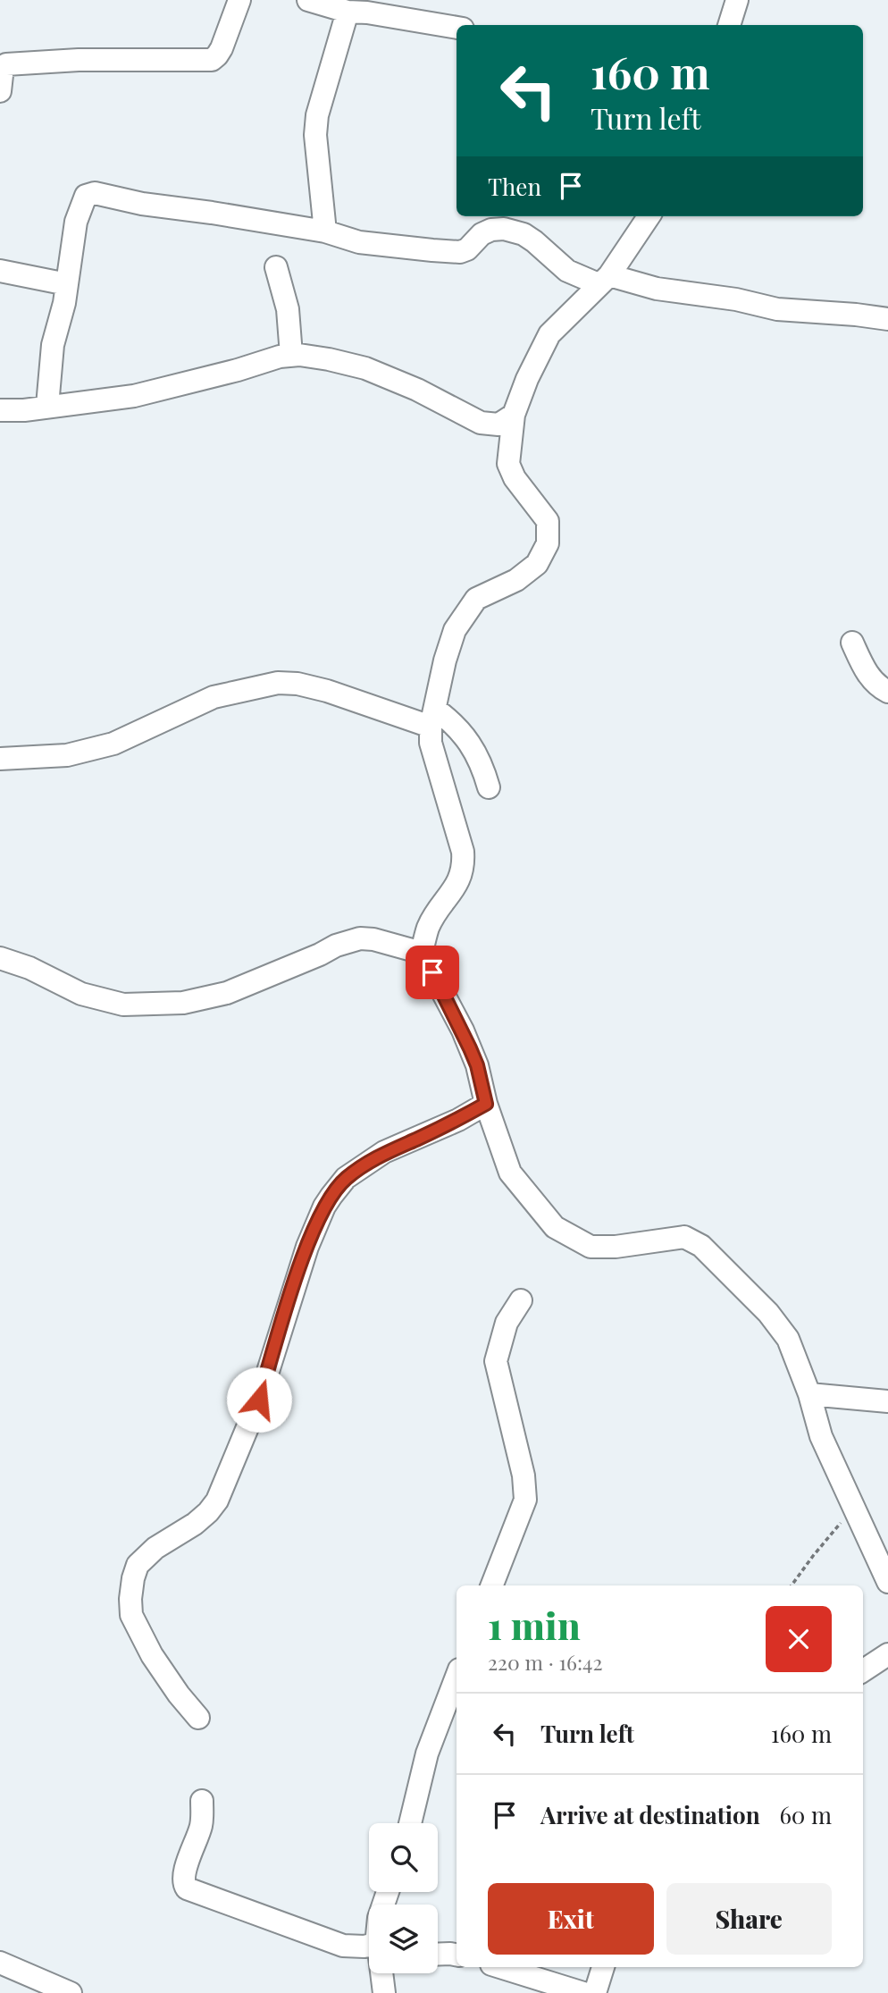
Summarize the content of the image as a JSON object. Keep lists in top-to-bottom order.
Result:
{
  "page": {
    "turn": ["160 m", "Turn left"],
    "then": "Then",
    "heading": ["1 min", "220 m · 16:42"],
    "list": [
      {
        "name": "Turn left",
        "value": "160 m"
      },
      {
        "name": "Arrive at destination",
        "value": "60 m"
      }
    ],
    "buttons": ["Exit", "Share"]
  }
}
